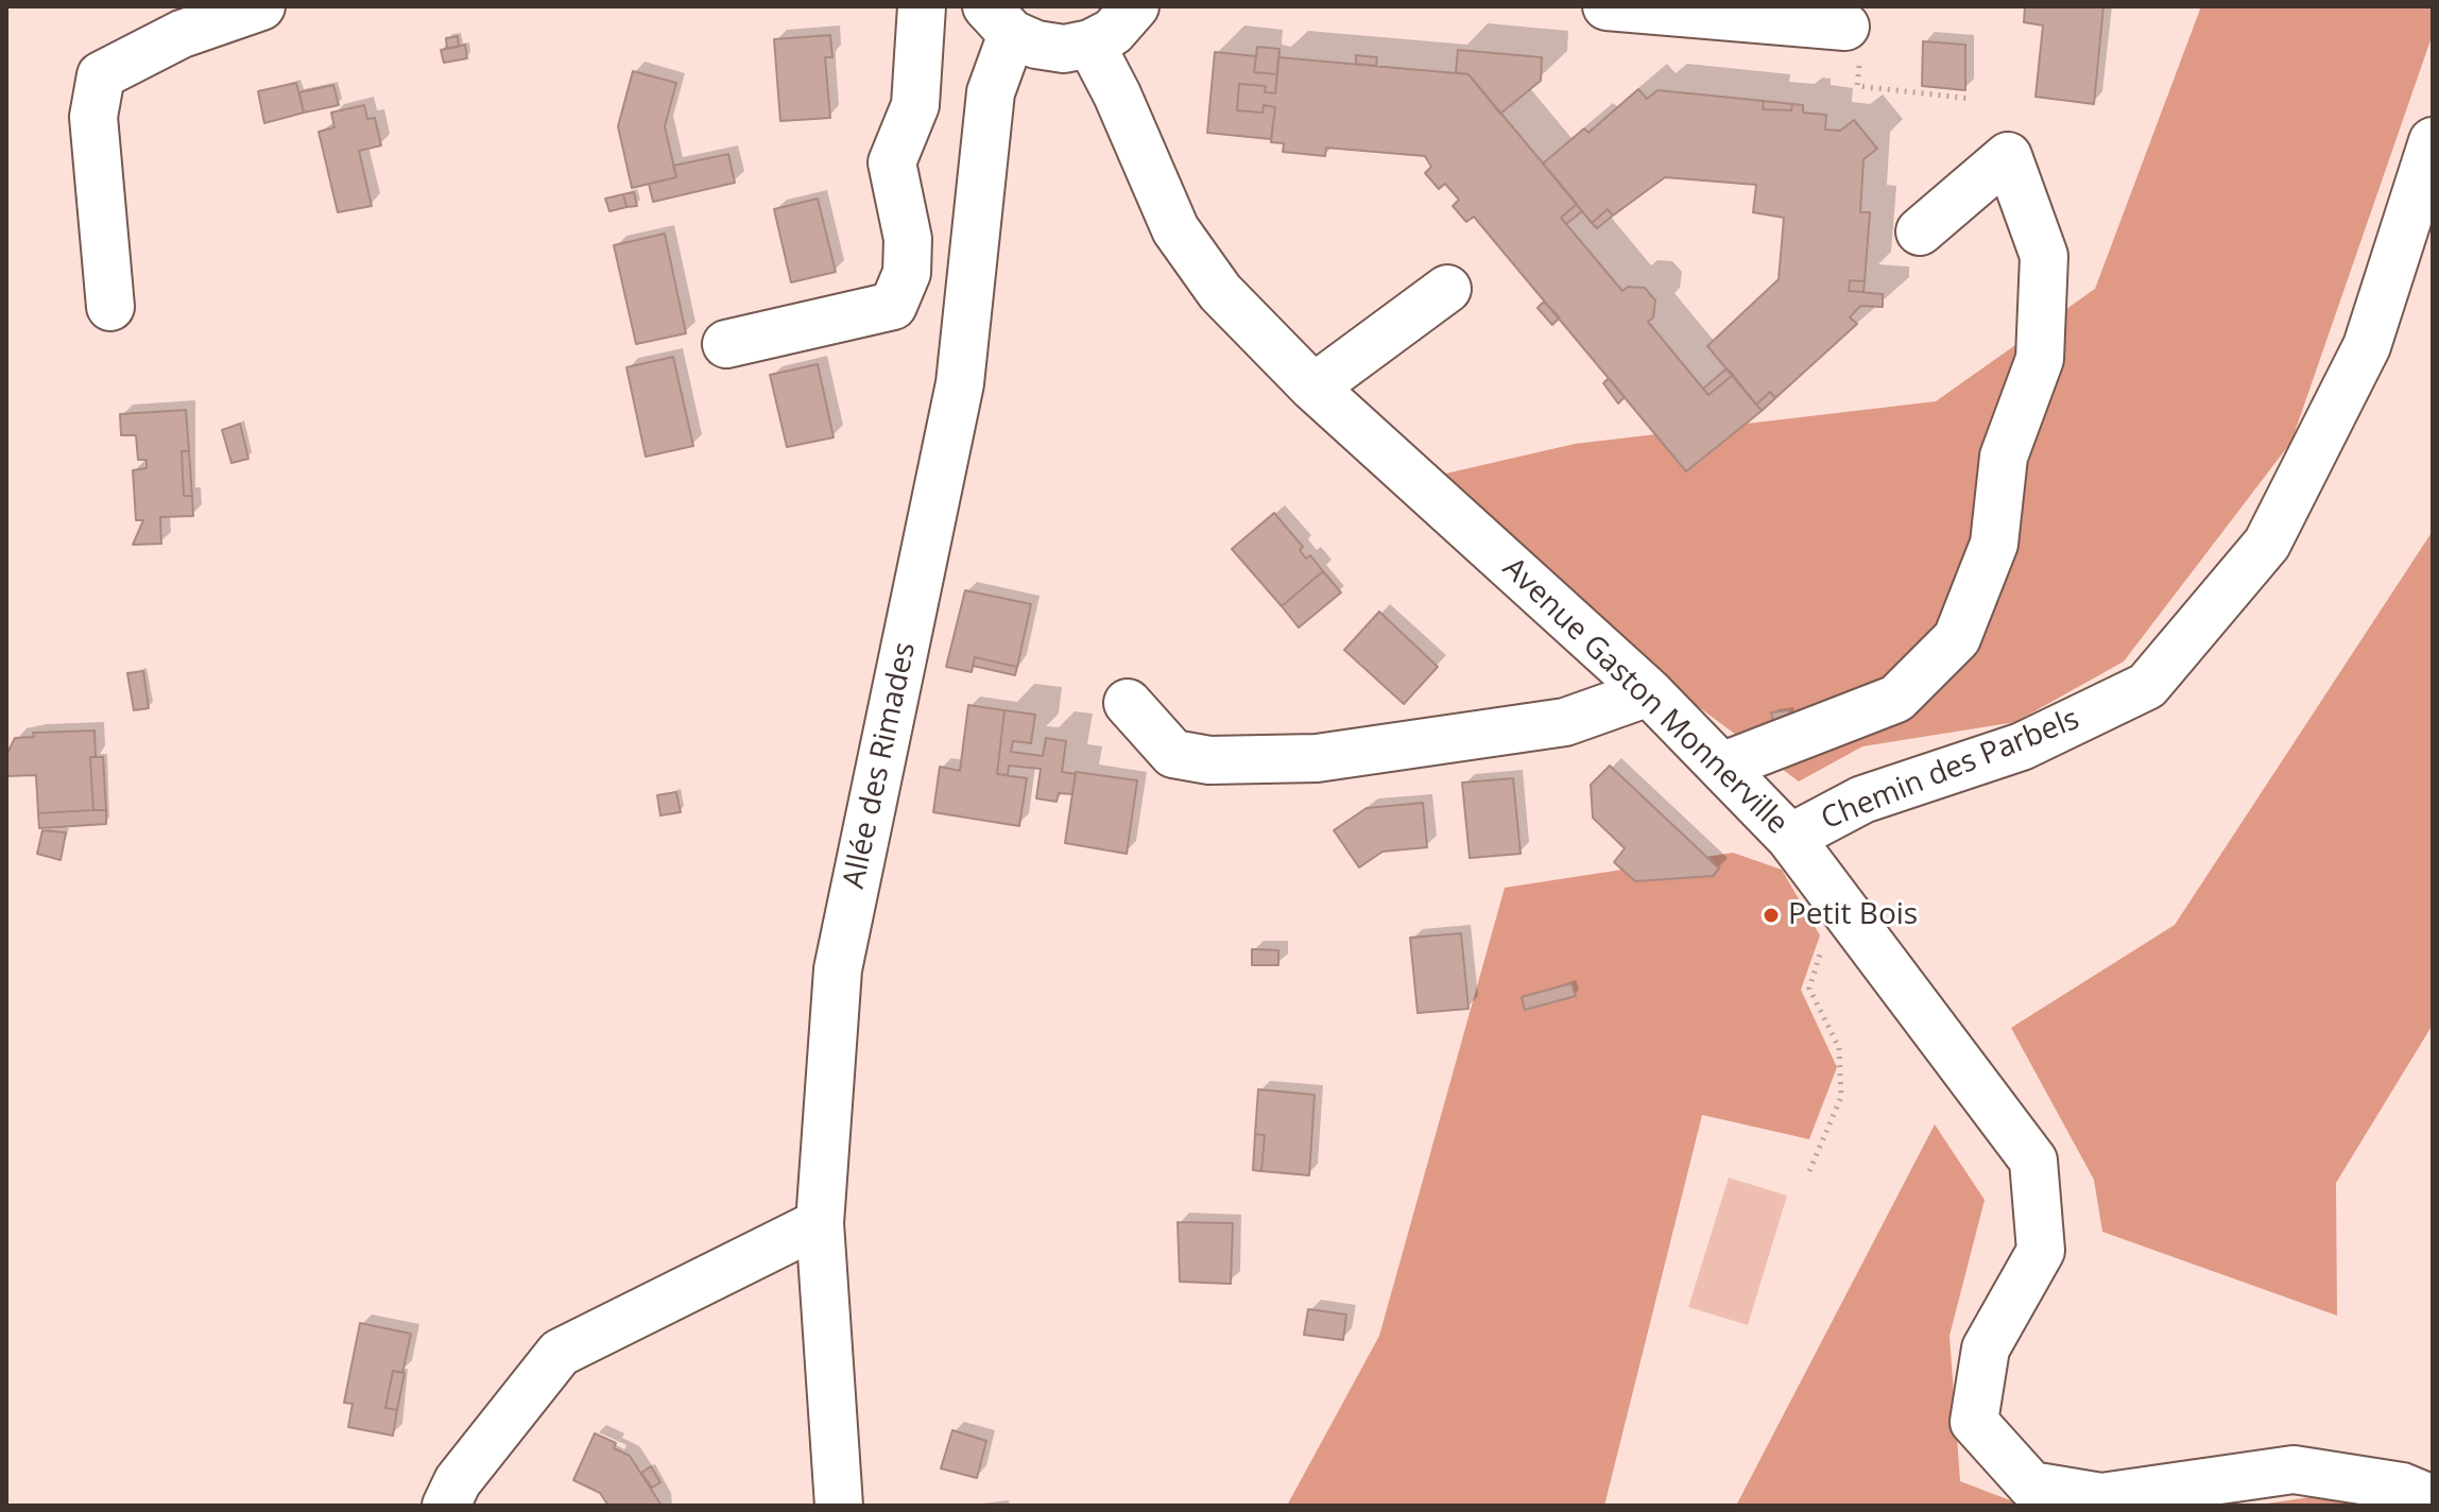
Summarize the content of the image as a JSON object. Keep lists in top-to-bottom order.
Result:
{
  "streets": {
    "street": ["Avenue Gaston Monnerville", "Allée des Rimades", "Chemin des Parbels"]
  },
  "crossings": [
    ["Avenue Gaston Monnerville", "Chemin des Parbels"]
  ],
  "places": ["Petit Bois"]
}
